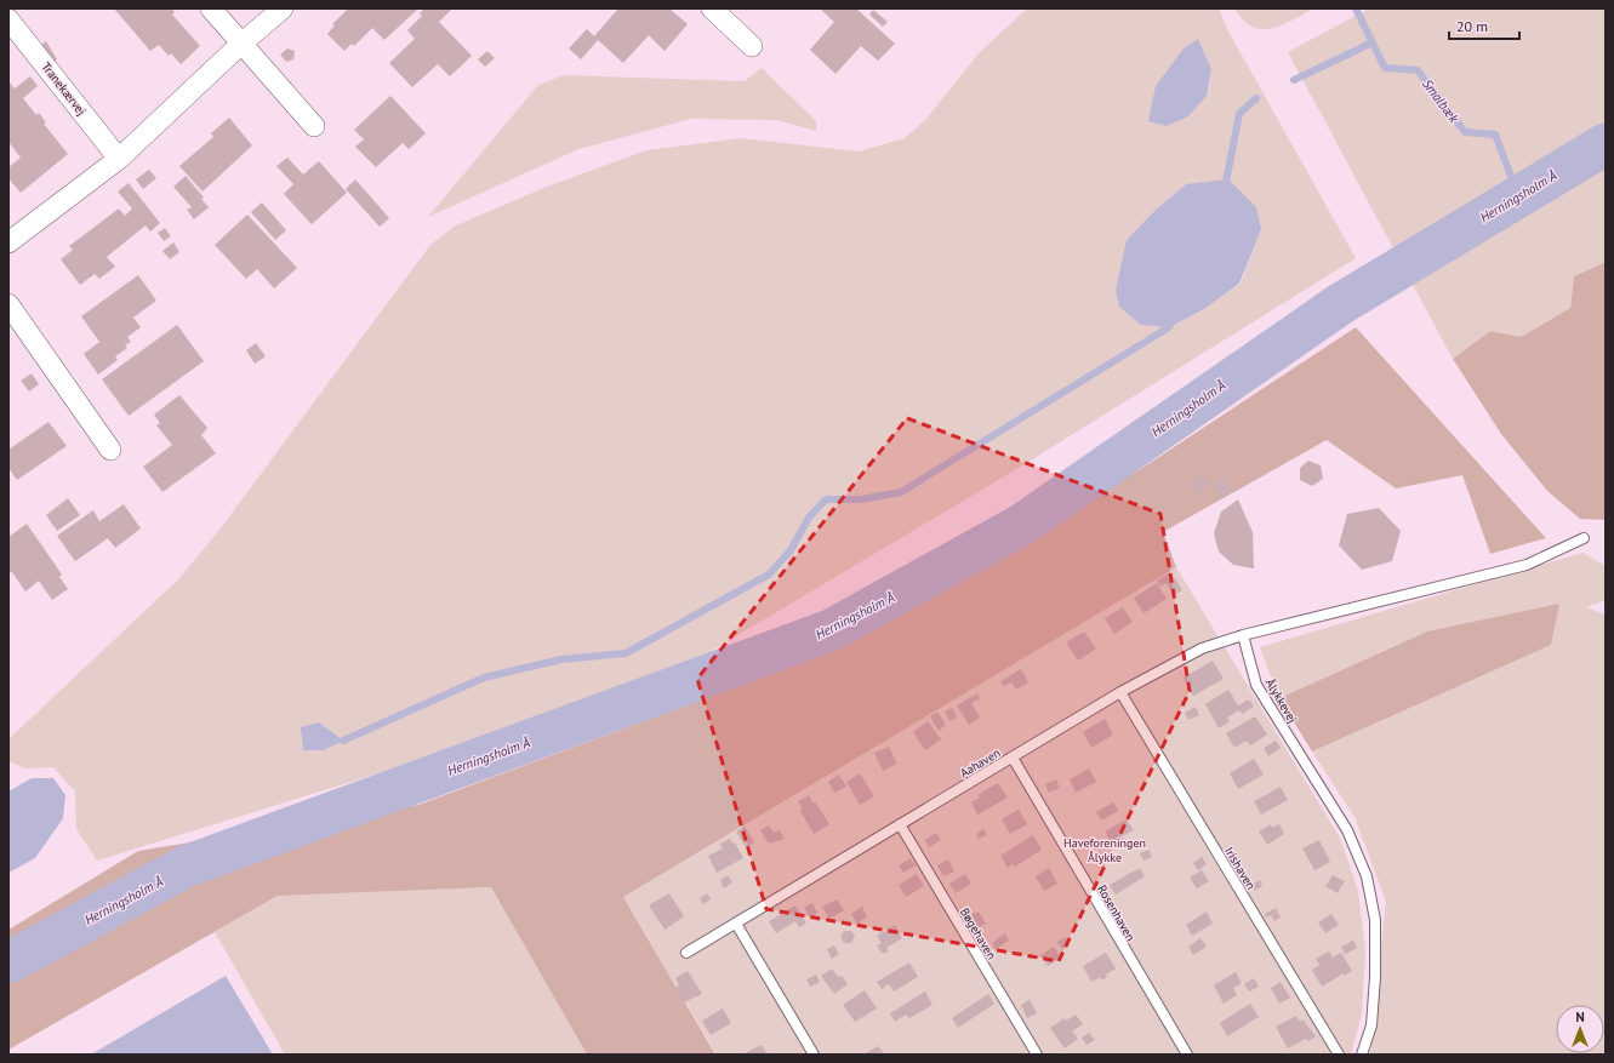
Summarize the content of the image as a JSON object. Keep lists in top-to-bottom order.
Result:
{
  "streets": {
    "street": ["Tranekærvej"],
    "lane": [
      "Ålykkevej",
      "Aahaven",
      "Irishaven",
      "Rosenhaven",
      "Bøgehaven"
    ]
  },
  "crossings": [
    ["Ålykkevej", "Aahaven"],
    ["Aahaven", "Irishaven"],
    ["Aahaven", "Rosenhaven"],
    ["Aahaven", "Bøgehaven"]
  ],
  "water": ["Smalbæk", "Herningsholm Å"],
  "parks": ["Haveforeningen Ålykke"],
  "scale_bar": "20 m",
  "north": "top"
}
